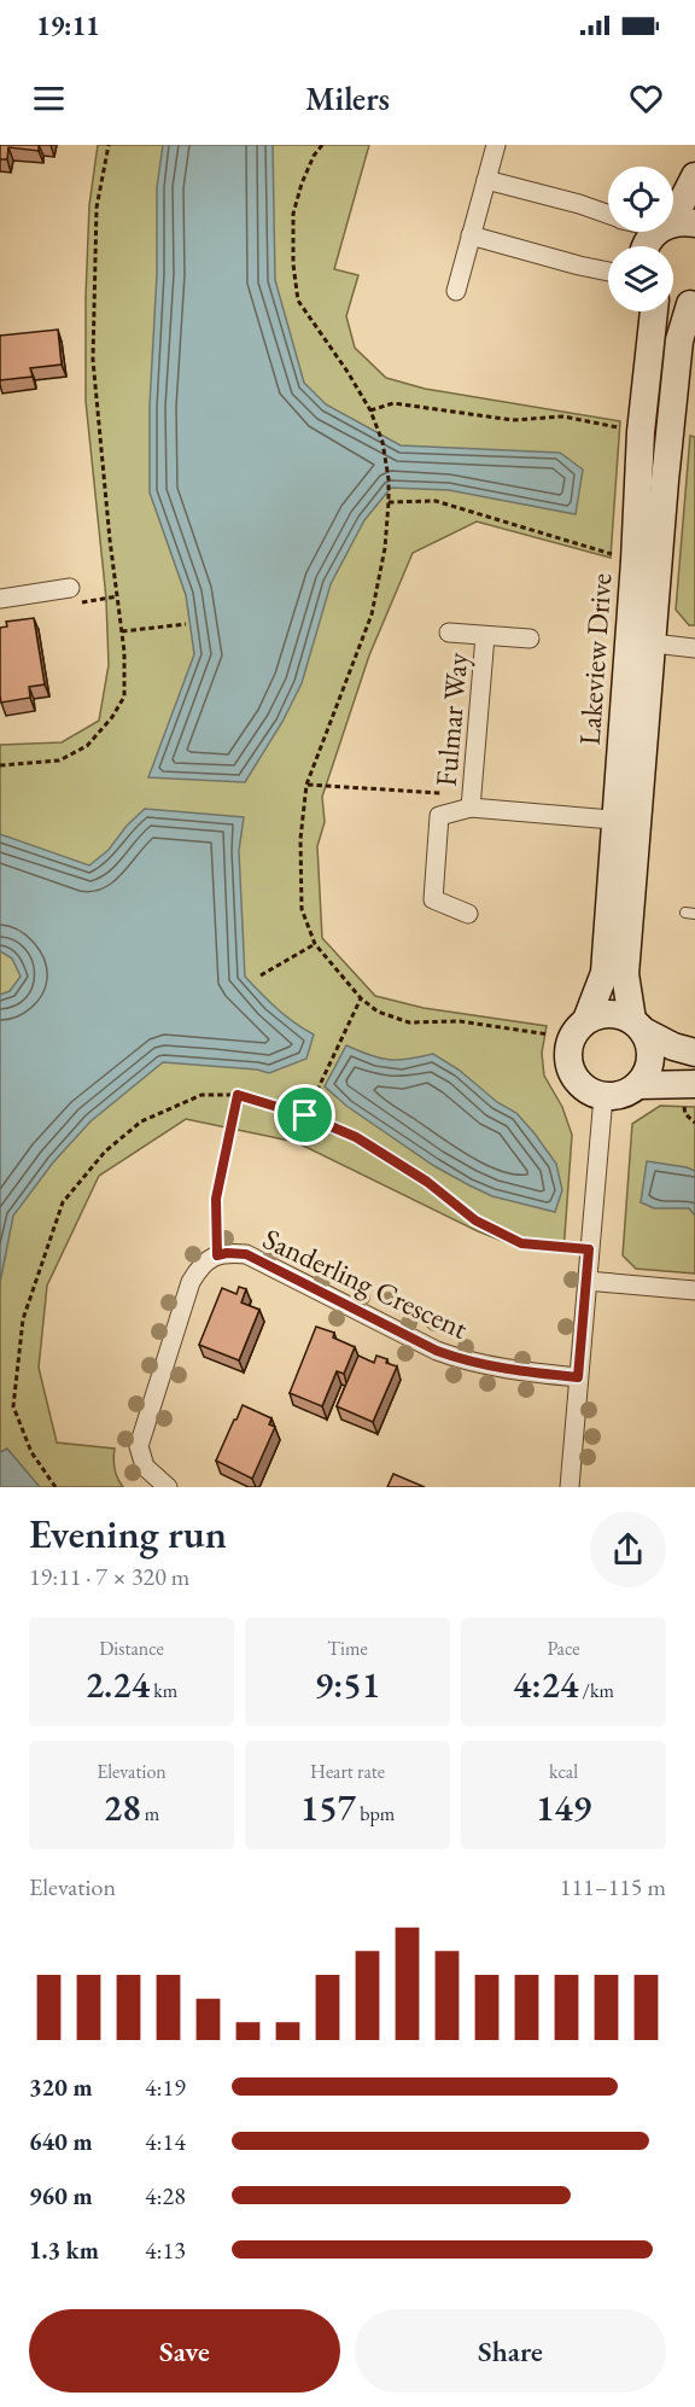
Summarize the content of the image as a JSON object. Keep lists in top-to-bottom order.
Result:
{
  "streets": {
    "street": ["Lakeview Drive", "Fulmar Way", "Sanderling Crescent"]
  },
  "crossings": [
    ["Lakeview Drive", "Fulmar Way"]
  ],
  "page": {
    "status": "19:11",
    "header": "Milers",
    "heading": ["Evening run", "19:11 · 7 × 320 m"],
    "stats": [
      ["Distance", "2.24 km"],
      ["Time", "9:51"],
      ["Pace", "4:24 /km"],
      ["Elevation", "28 m"],
      ["Heart rate", "157 bpm"],
      ["kcal", "149"]
    ],
    "chart": ["Elevation", "111–115 m"],
    "list": [
      {
        "name": "320 m",
        "note": "4:19"
      },
      {
        "name": "640 m",
        "note": "4:14"
      },
      {
        "name": "960 m",
        "note": "4:28"
      },
      {
        "name": "1.3 km",
        "note": "4:13"
      }
    ],
    "buttons": ["Save", "Share"]
  }
}
